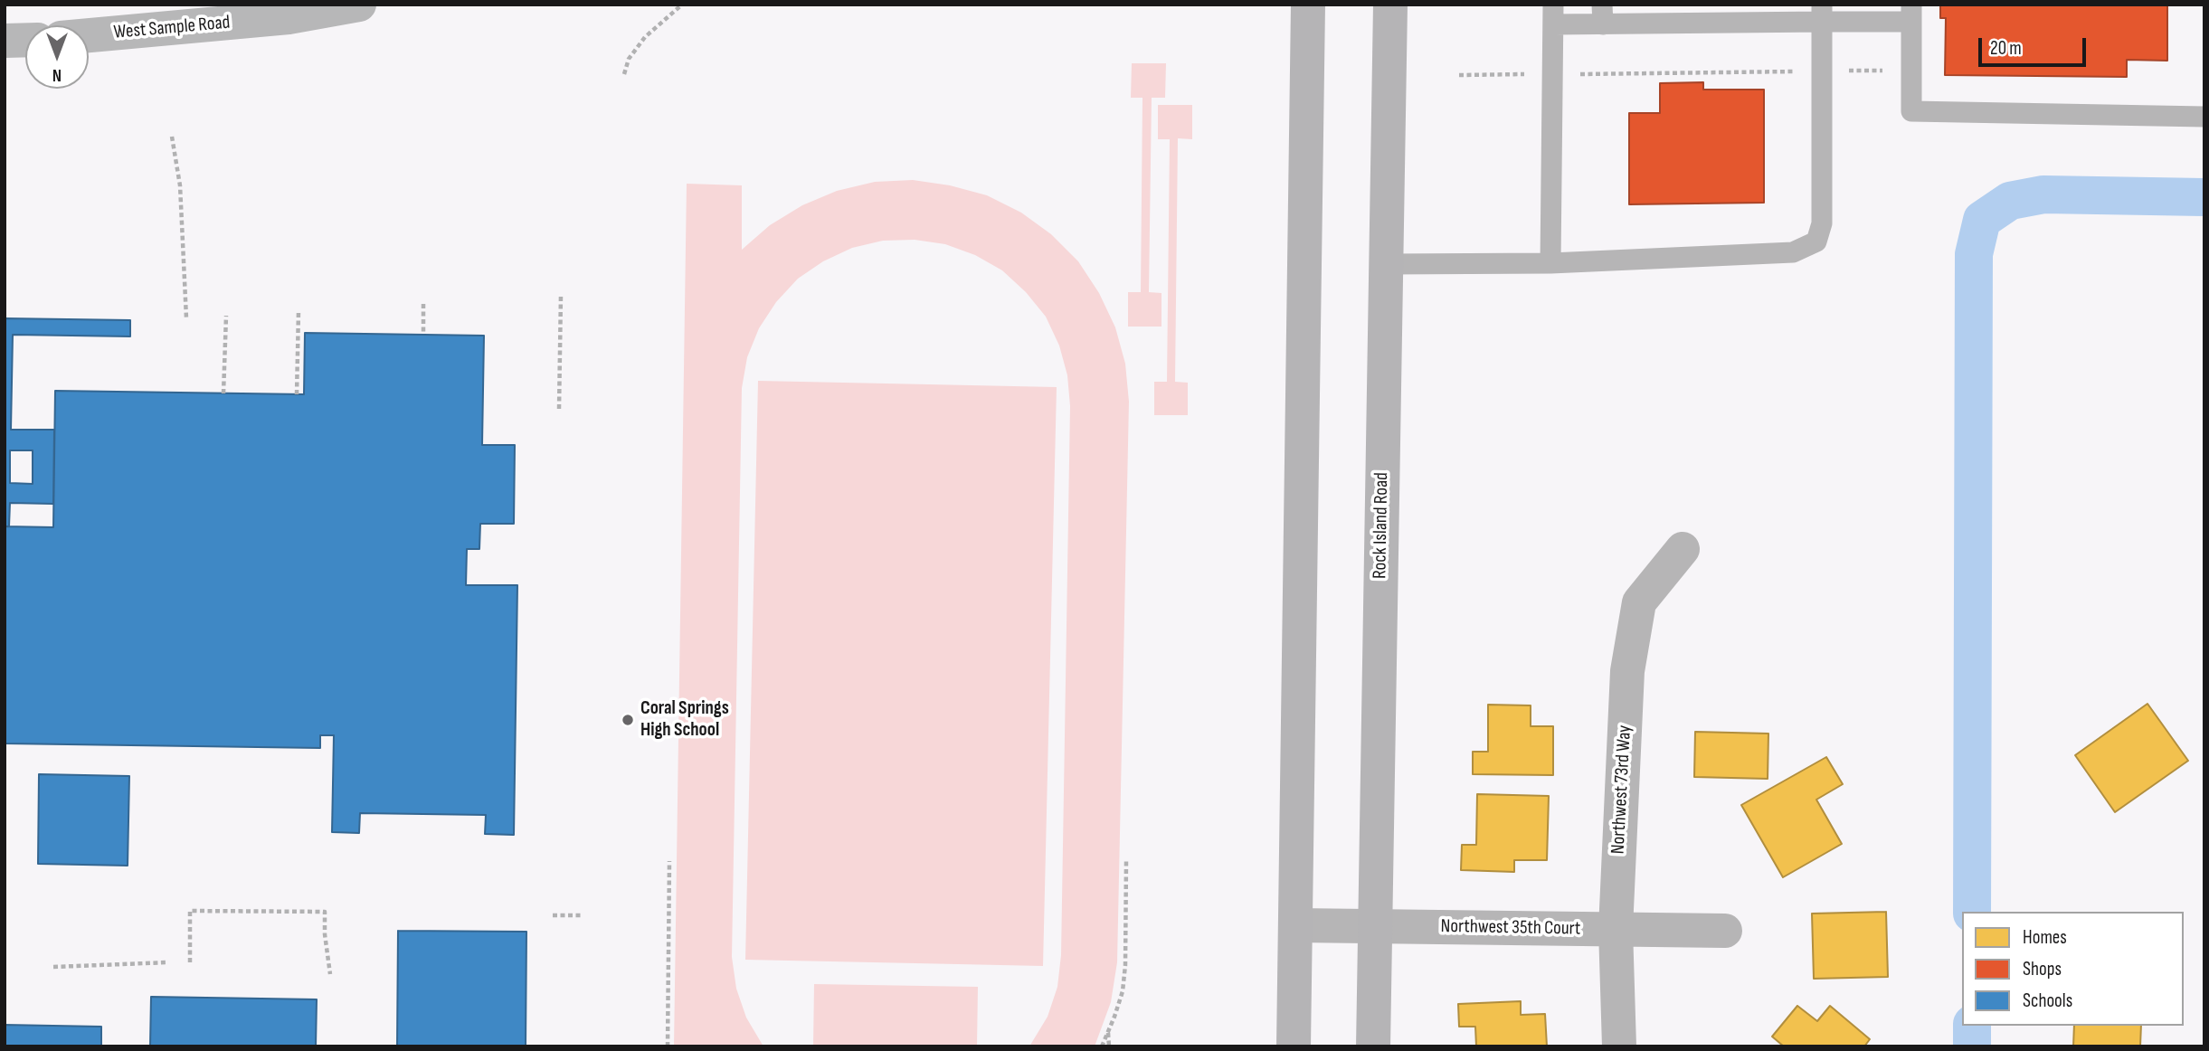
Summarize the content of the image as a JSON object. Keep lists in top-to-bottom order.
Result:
{
  "streets": {
    "main road": ["West Sample Road", "Rock Island Road"],
    "street": ["Northwest 73rd Way", "Northwest 35th Court"]
  },
  "crossings": [
    ["Rock Island Road", "Northwest 35th Court"],
    ["Northwest 73rd Way", "Northwest 35th Court"]
  ],
  "places": ["Coral Springs High School"],
  "legend": ["Homes", "Shops", "Schools"],
  "scale_bar": "20 m",
  "north": "bottom"
}
